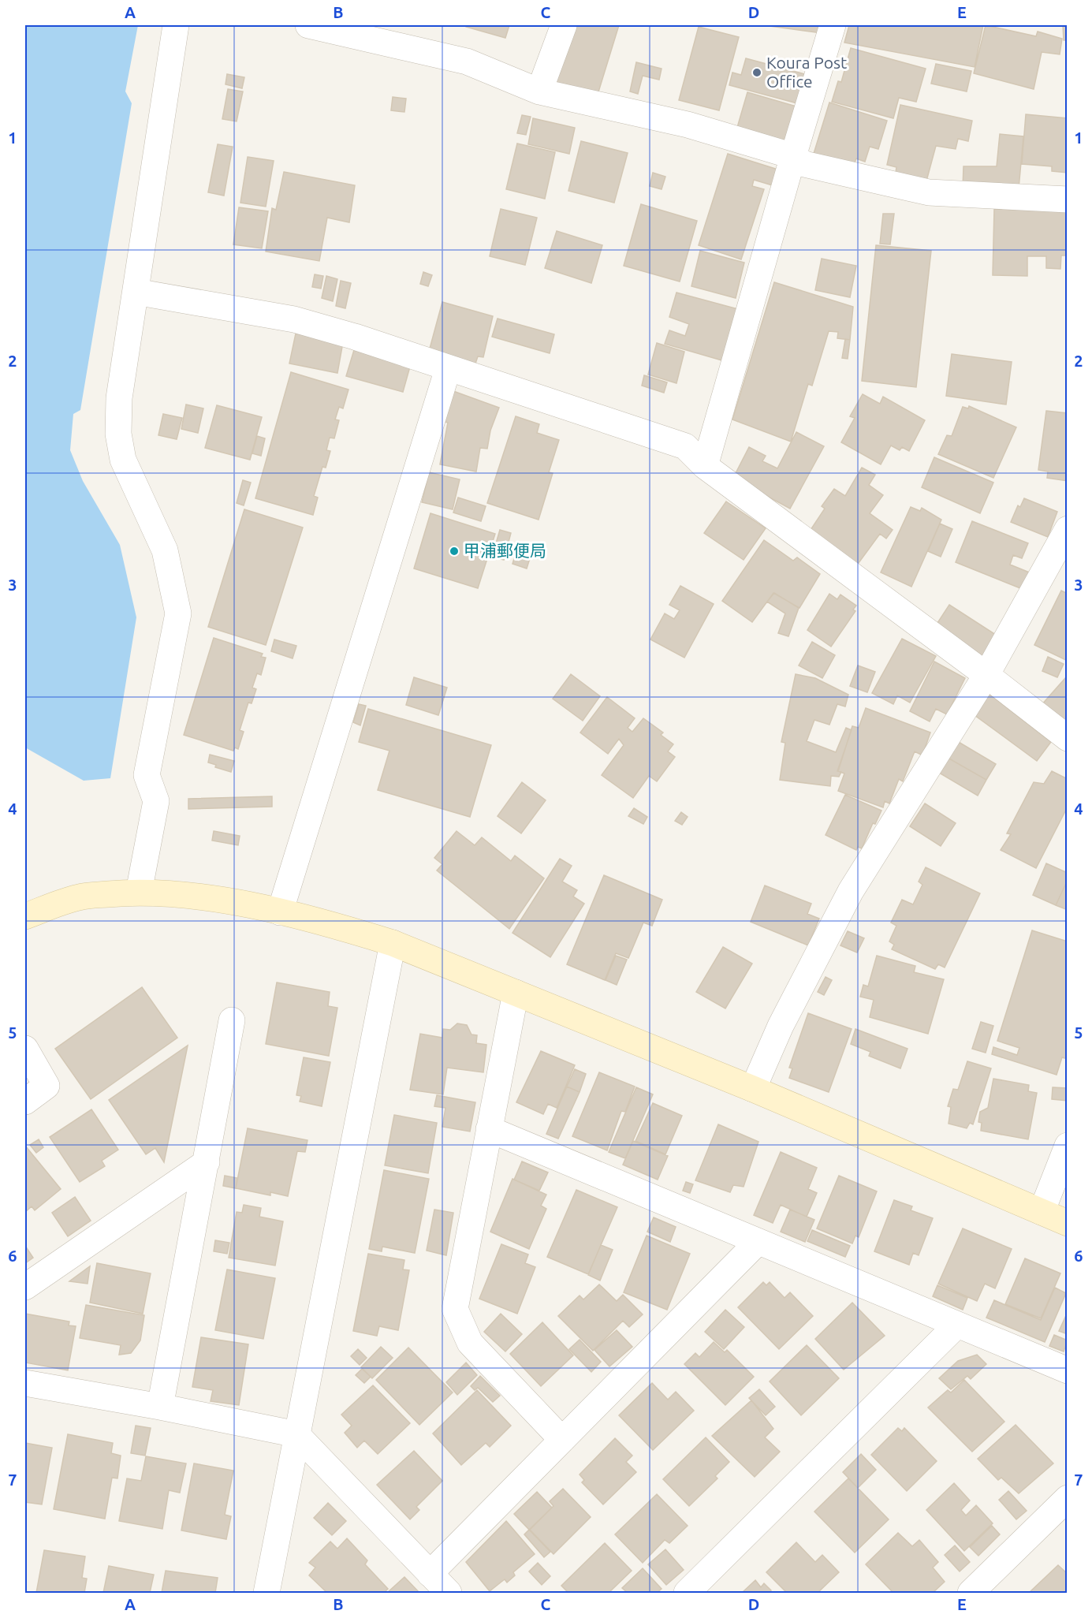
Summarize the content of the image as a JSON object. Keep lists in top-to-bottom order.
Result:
{
  "places": ["Koura Post Office", "甲浦郵便局"],
  "grid": {
    "columns": [
      "A",
      "B",
      "C",
      "D",
      "E"
    ],
    "rows": [
      "1",
      "2",
      "3",
      "4",
      "5",
      "6",
      "7"
    ]
  }
}
